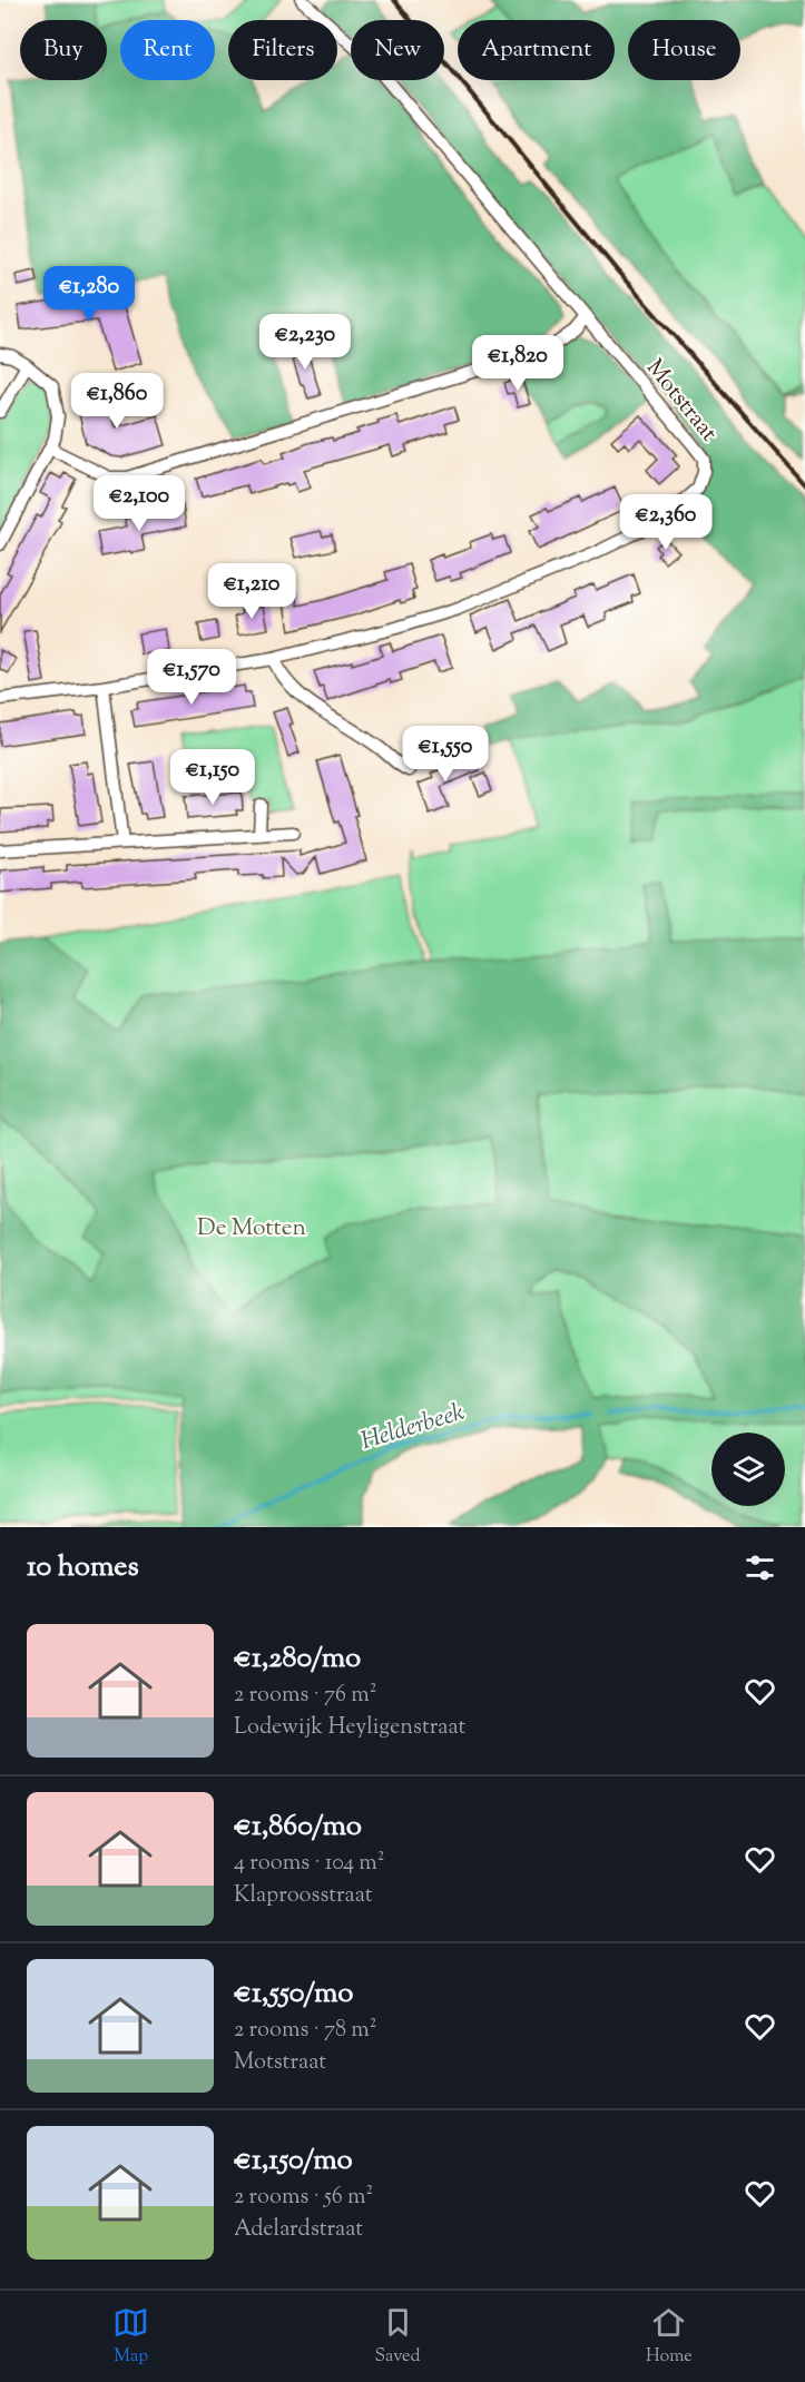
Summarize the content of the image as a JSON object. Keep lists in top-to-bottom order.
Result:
{
  "streets": {
    "street": ["Motstraat"]
  },
  "water": ["Helderbeek"],
  "parks": ["De Motten"],
  "page": {
    "chip": [
      "Buy",
      "Rent",
      "Filters",
      "New",
      "Apartment",
      "House"
    ],
    "price": [
      "€1,280",
      "€2,230",
      "€1,820",
      "€1,860",
      "€2,100",
      "€2,360",
      "€1,210",
      "€1,570",
      "€1,550",
      "€1,150"
    ],
    "heading": "10 homes",
    "list": [
      {
        "name": "€1,280/mo",
        "note": "2 rooms · 76 m² · Lodewijk Heyligenstraat"
      },
      {
        "name": "€1,860/mo",
        "note": "4 rooms · 104 m² · Klaproosstraat"
      },
      {
        "name": "€1,550/mo",
        "note": "2 rooms · 78 m² · Motstraat"
      },
      {
        "name": "€1,150/mo",
        "note": "2 rooms · 56 m² · Adelardstraat"
      }
    ],
    "tabs": ["Map", "Saved", "Home"]
  }
}
